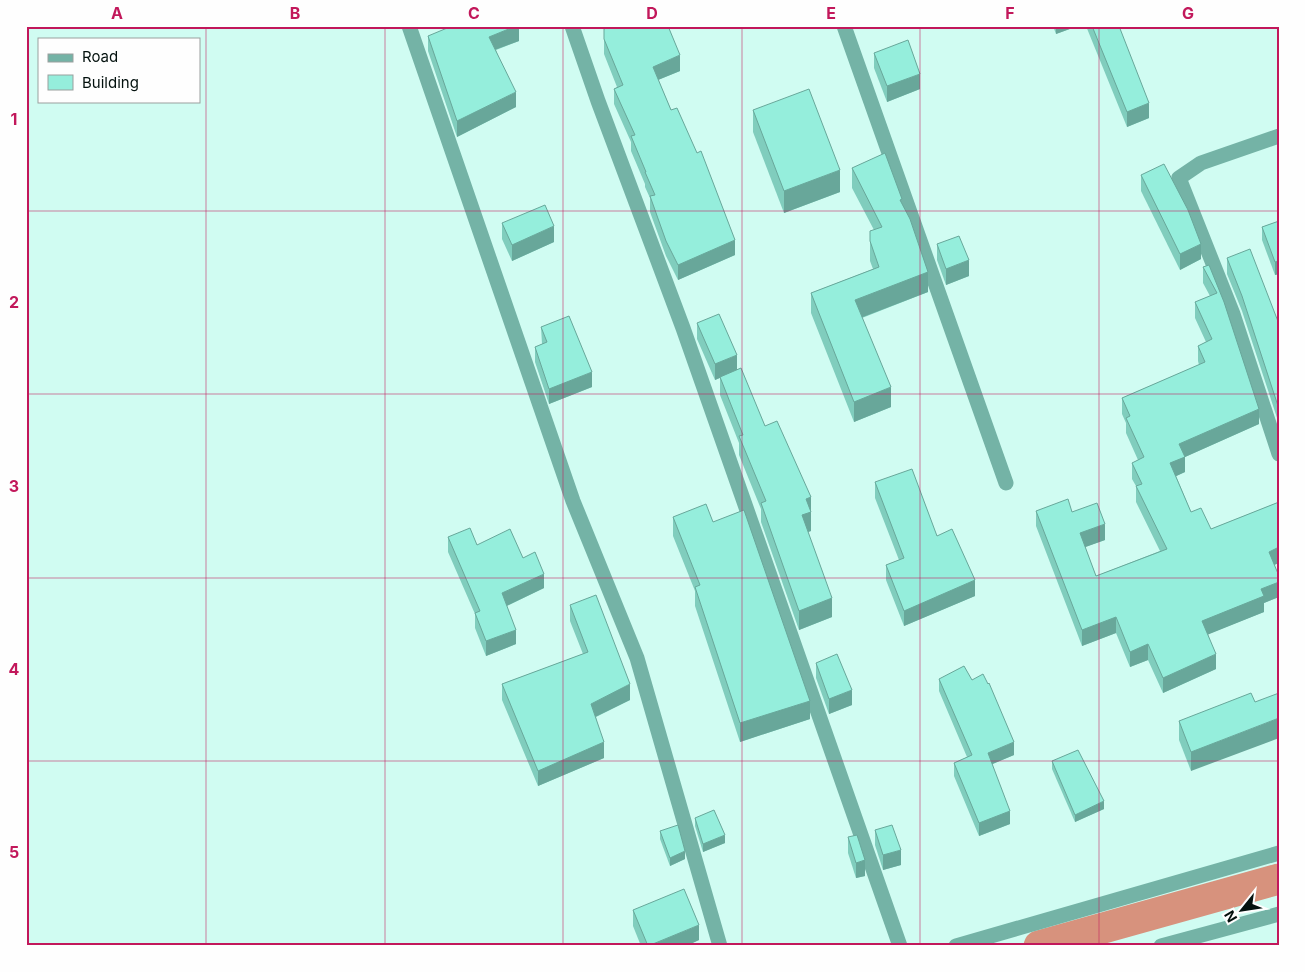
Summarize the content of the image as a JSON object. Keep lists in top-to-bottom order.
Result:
{
  "legend": ["Road", "Building"],
  "north": "bottom left",
  "grid": {
    "columns": [
      "A",
      "B",
      "C",
      "D",
      "E",
      "F",
      "G"
    ],
    "rows": [
      "1",
      "2",
      "3",
      "4",
      "5"
    ]
  }
}
